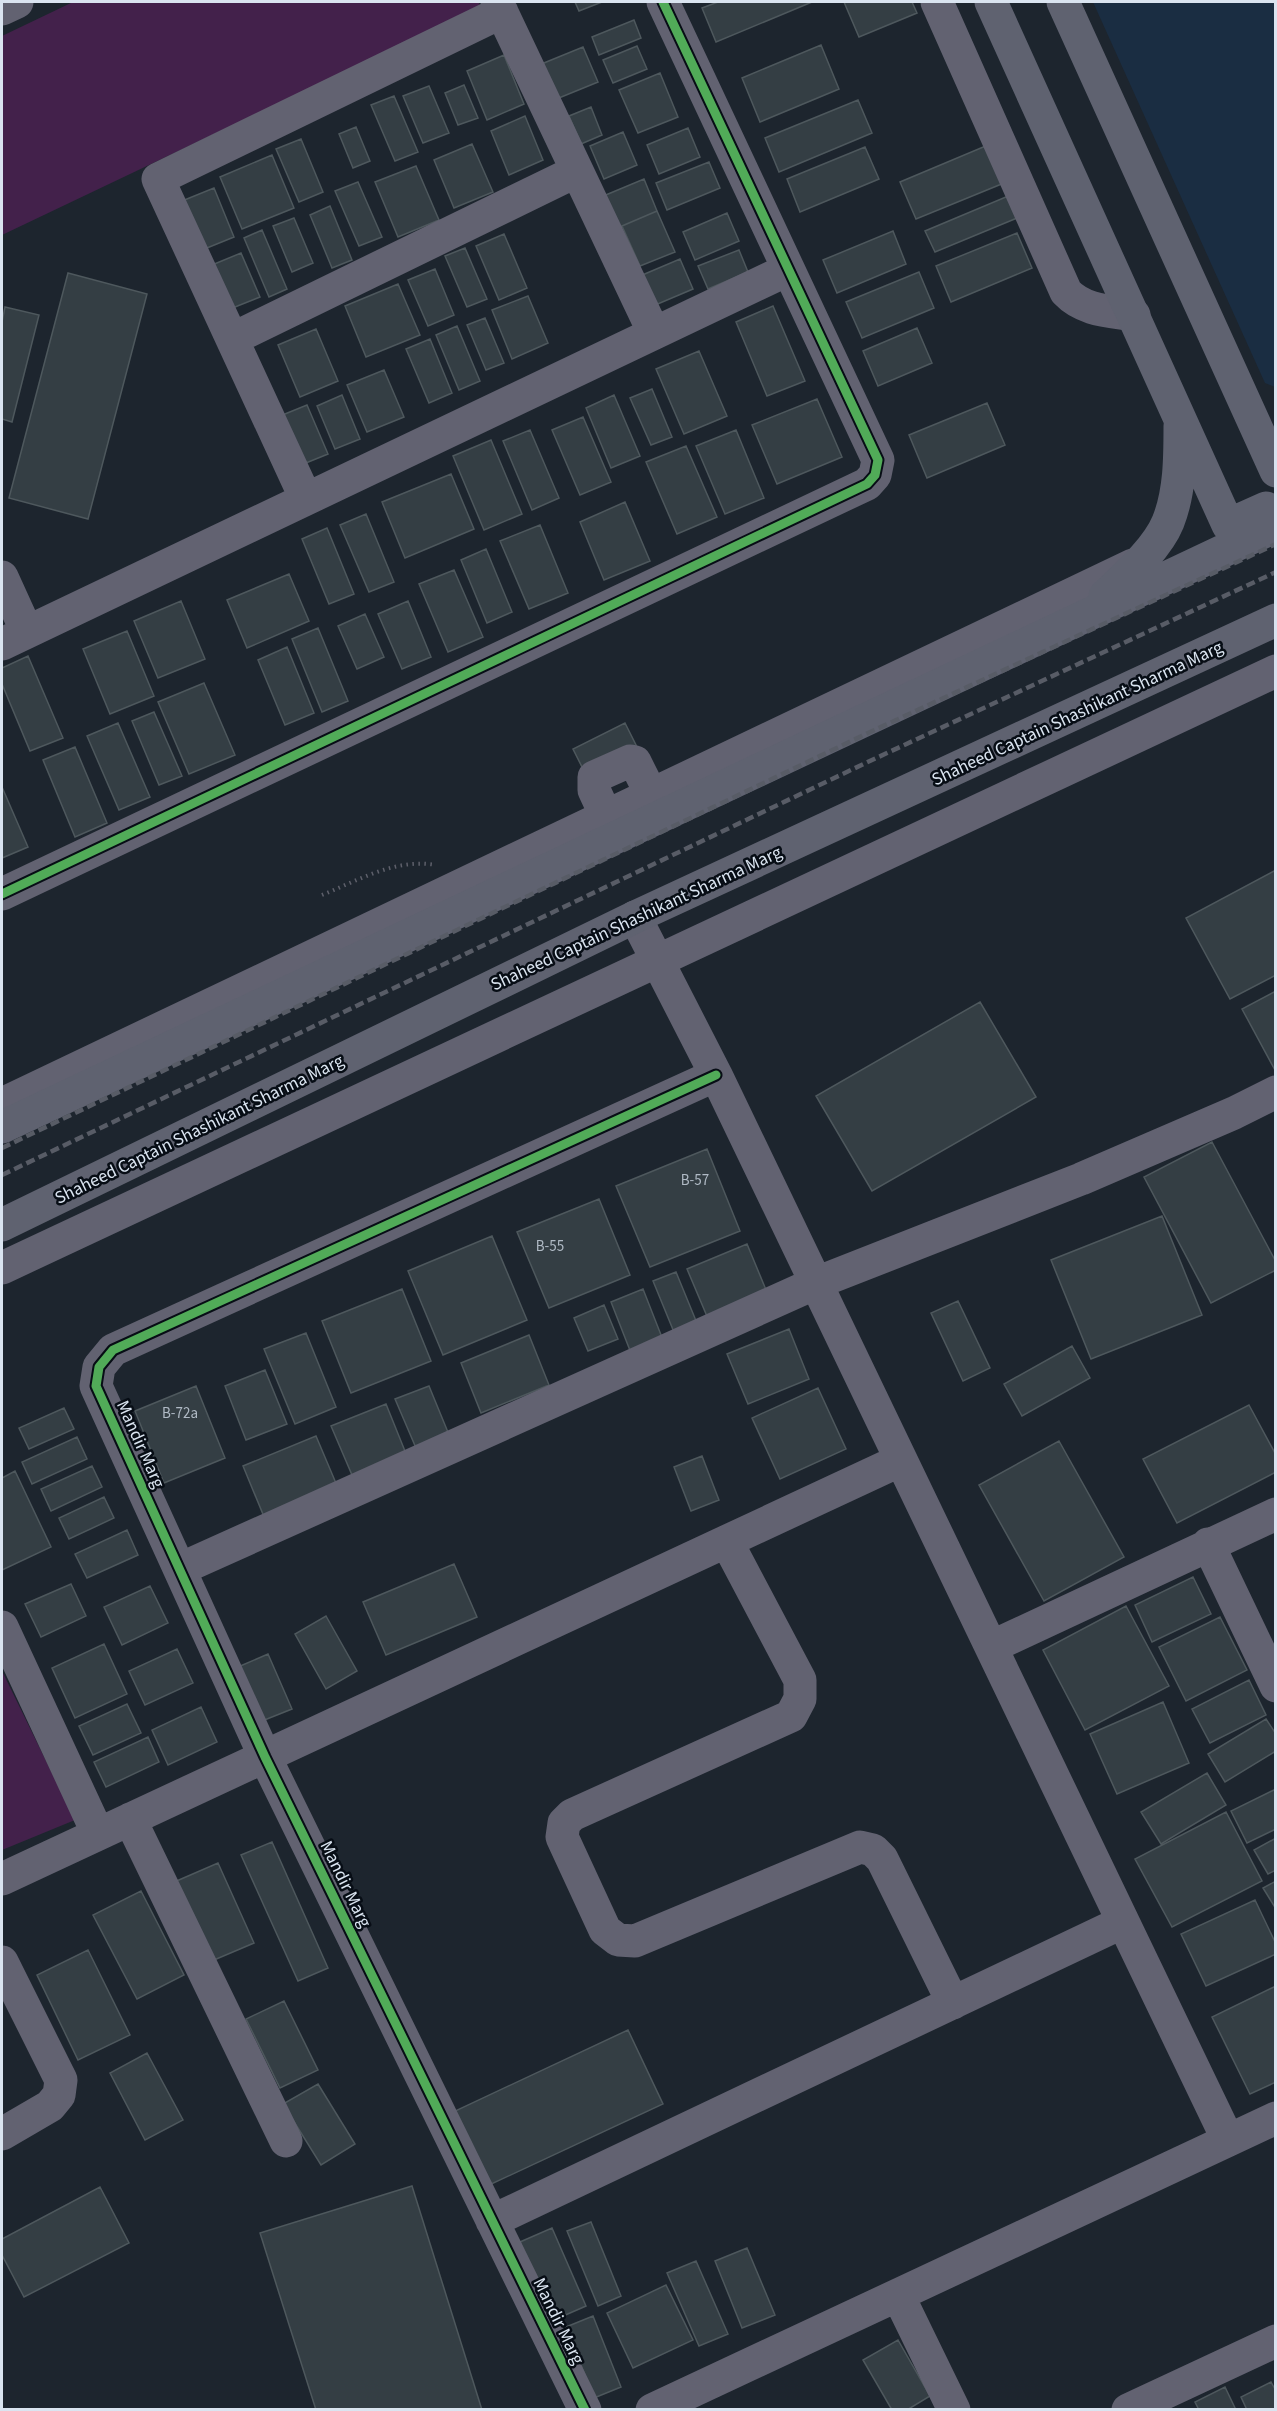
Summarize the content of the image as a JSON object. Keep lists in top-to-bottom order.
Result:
{
  "streets": {
    "main road": ["Shaheed Captain Shashikant Sharma Marg"],
    "street": ["Mandir Marg"]
  },
  "house_numbers": ["B-57", "B-55", "B-72a"]
}
